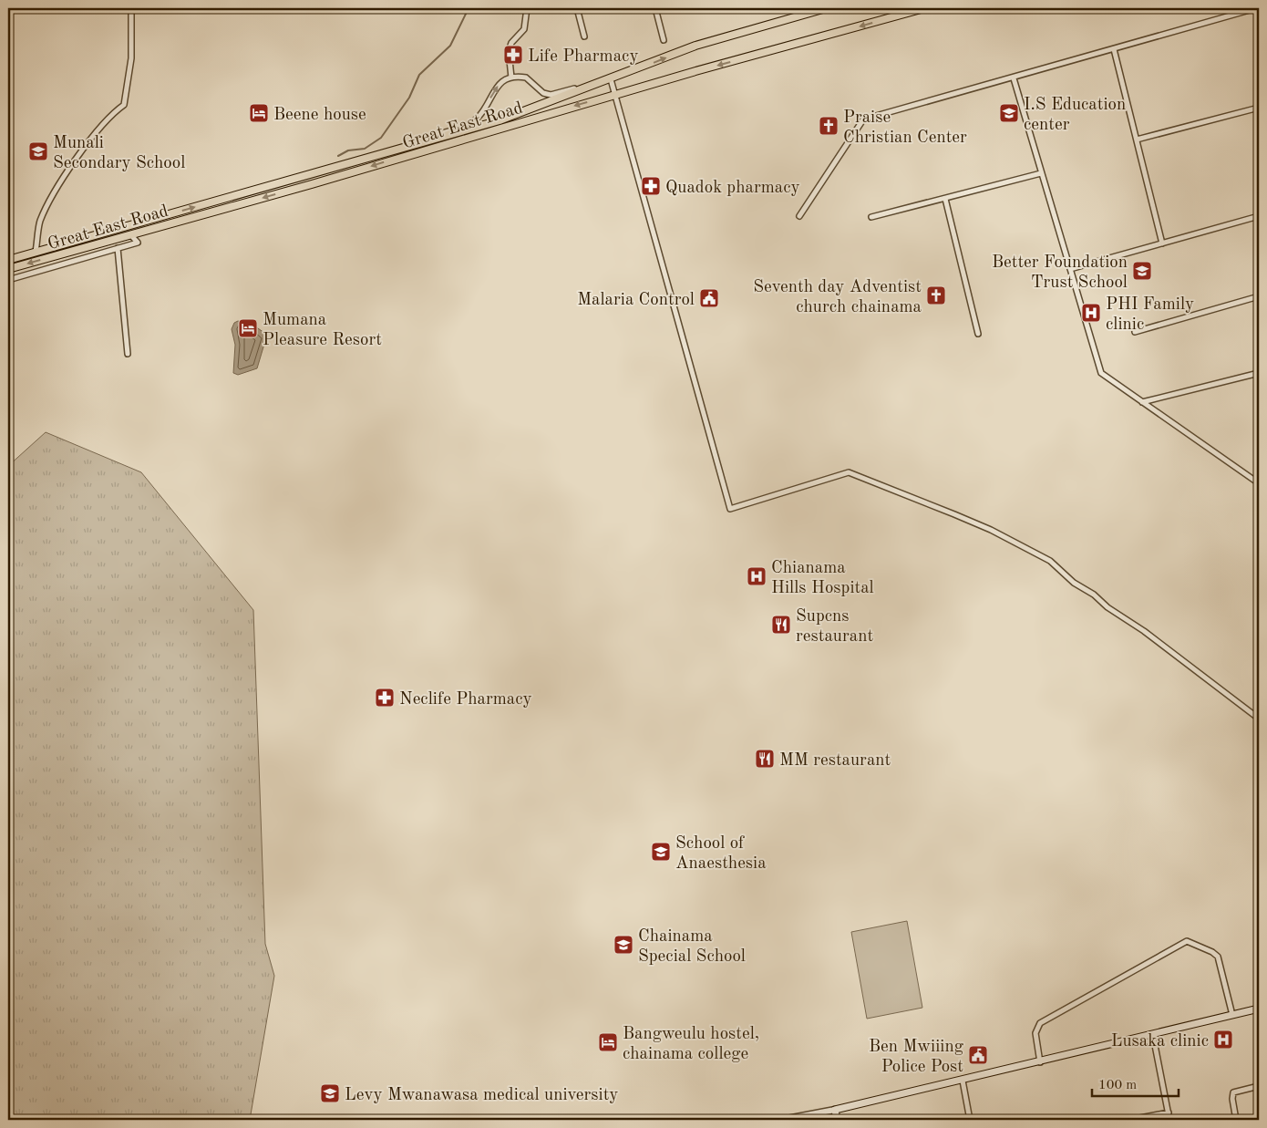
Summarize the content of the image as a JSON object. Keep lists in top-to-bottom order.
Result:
{
  "streets": {
    "main road": ["Great East Road"]
  },
  "places": {
    "pharmacy": ["Life Pharmacy", "Quadok pharmacy", "Neclife Pharmacy"],
    "hotel": ["Beene house", "Mumana Pleasure Resort", "Bangweulu hostel, chainama college"],
    "school or university": [
      "I.S Education center",
      "Munali Secondary School",
      "Better Foundation Trust School",
      "School of Anaesthesia",
      "Chainama Special School",
      "Levy Mwanawasa medical university"
    ],
    "church": ["Praise Christian Center", "Seventh day Adventist church chainama"],
    "public building": ["Malaria Control", "Ben Mwiiing Police Post"],
    "hospital": ["PHI Family clinic", "Chianama Hills Hospital", "Lusaka clinic"],
    "restaurant": ["Supcns restaurant", "MM restaurant"]
  },
  "scale_bar": "100 m"
}
